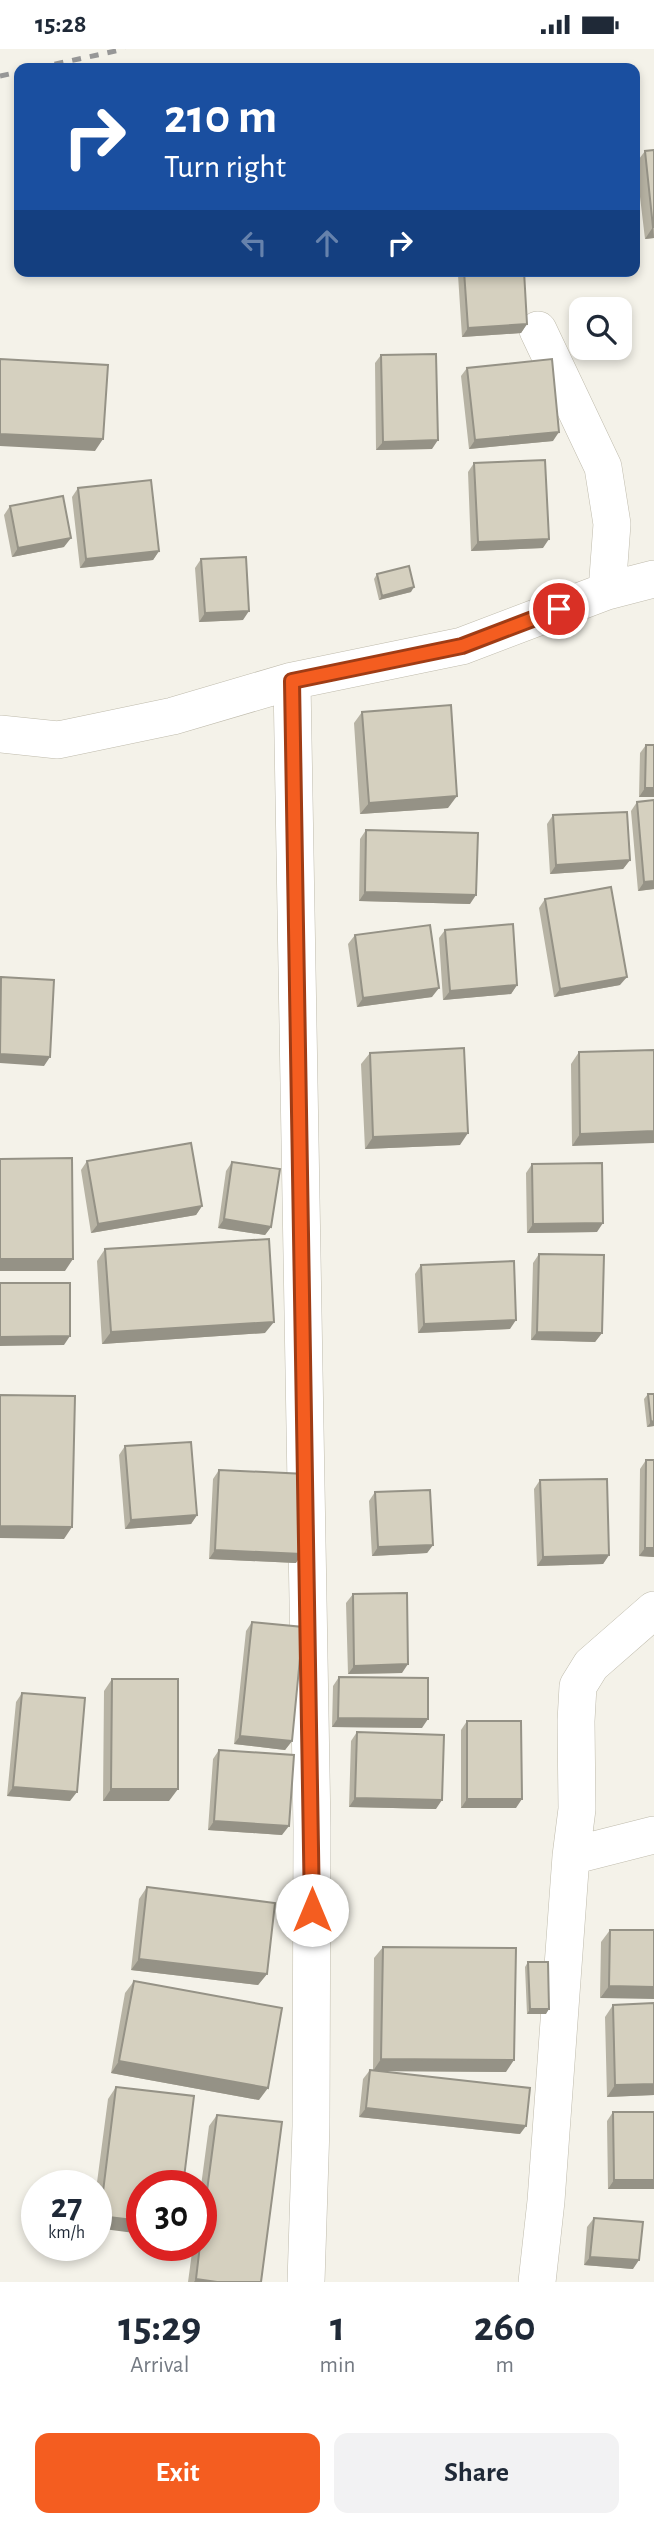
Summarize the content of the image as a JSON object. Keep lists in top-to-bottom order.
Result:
{
  "page": {
    "status": "15:28",
    "turn": ["210 m", "Turn right"],
    "speed": "27 km/h",
    "limit": "30",
    "eta": [
      "15:29",
      "Arrival",
      "1",
      "min",
      "260",
      "m"
    ],
    "buttons": ["Exit", "Share"]
  }
}
